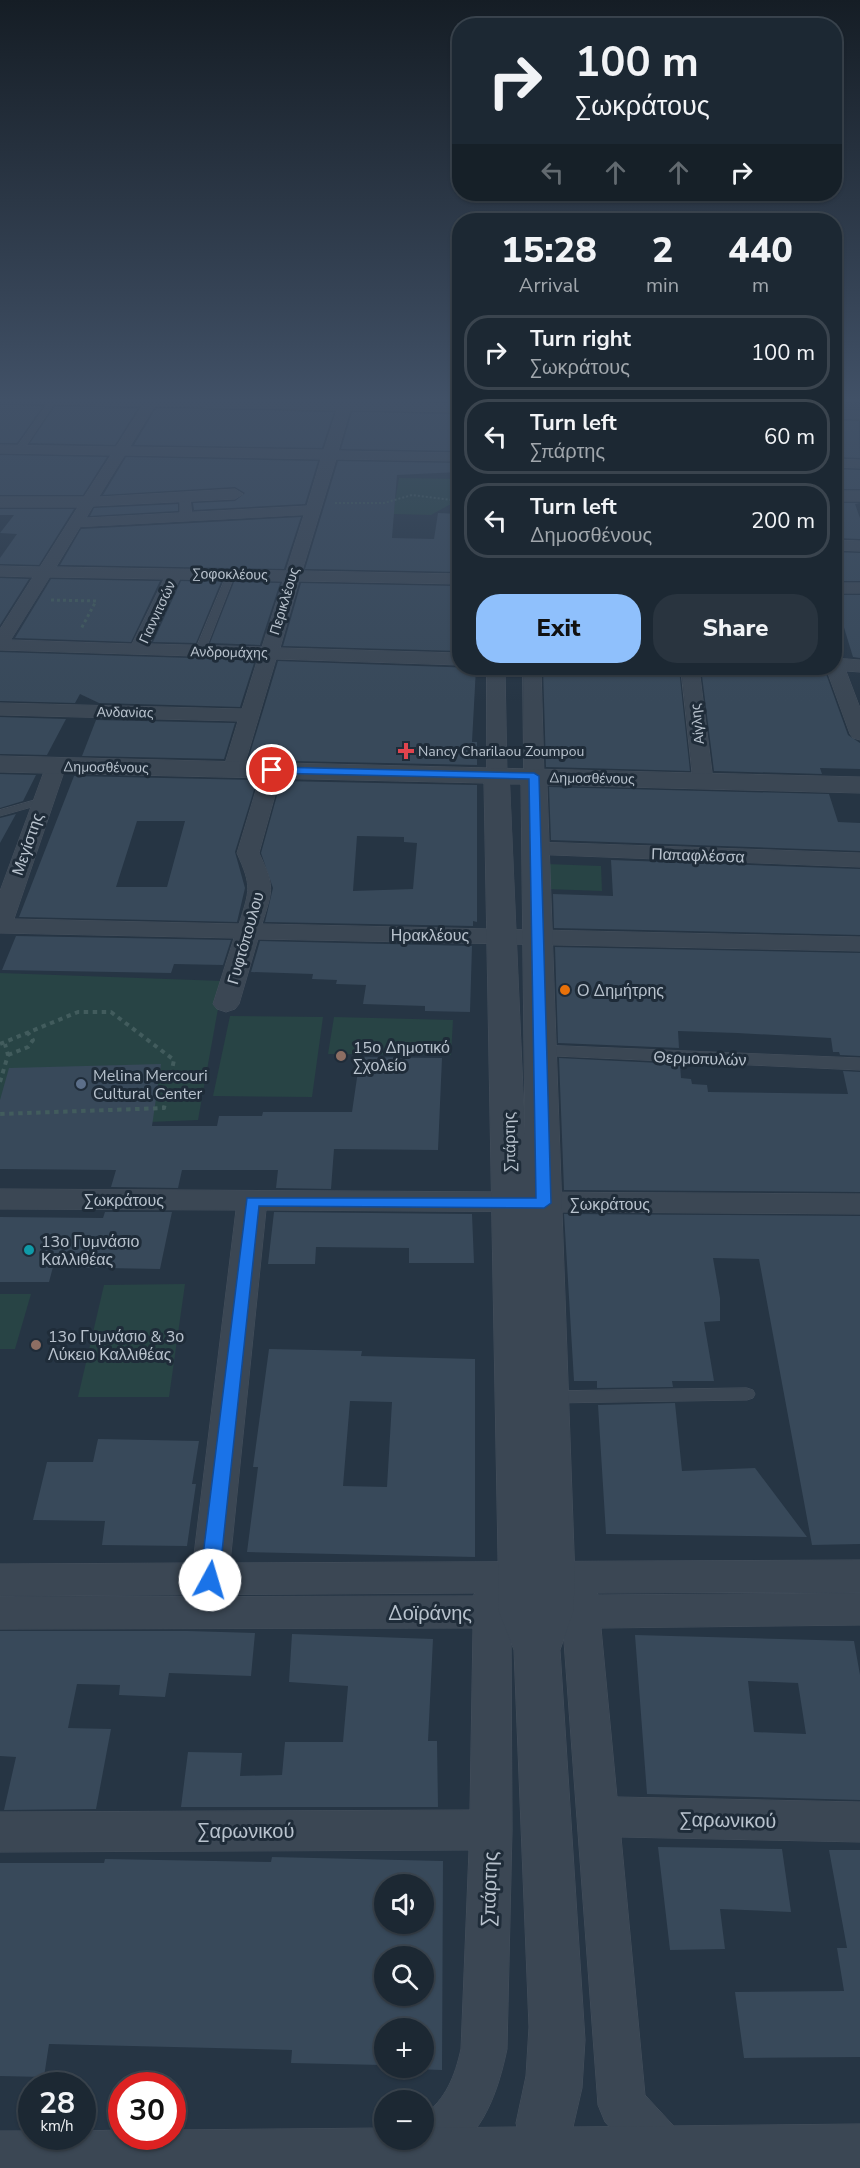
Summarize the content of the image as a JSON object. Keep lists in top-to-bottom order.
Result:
{
  "streets": {
    "street": [
      "Σοφοκλέους",
      "Περικλέους",
      "Γιαννιτσών",
      "Ανδρομάχης",
      "Ανδανiας",
      "Αίγλης",
      "Δημοσθένους",
      "Μεγίστης",
      "Παπαφλέσσα",
      "Ηρακλέους",
      "Γυφτόπουλου",
      "Θερμοπυλών",
      "Σπάρτης",
      "Σωκράτους",
      "Δοϊράνης",
      "Σαρωνικού"
    ]
  },
  "crossings": [
    ["Σοφοκλέους", "Περικλέους"],
    ["Σοφοκλέους", "Γιαννιτσών"],
    ["Περικλέους", "Ανδρομάχης"],
    ["Περικλέους", "Ανδανiας"],
    ["Περικλέους", "Δημοσθένους"],
    ["Γιαννιτσών", "Ανδρομάχης"],
    ["Αίγλης", "Δημοσθένους"],
    ["Δημοσθένους", "Μεγίστης"],
    ["Δημοσθένους", "Γυφτόπουλου"],
    ["Δημοσθένους", "Σπάρτης"],
    ["Μεγίστης", "Ηρακλέους"],
    ["Παπαφλέσσα", "Σπάρτης"],
    ["Ηρακλέους", "Γυφτόπουλου"],
    ["Ηρακλέους", "Σπάρτης"],
    ["Θερμοπυλών", "Σπάρτης"],
    ["Σπάρτης", "Σωκράτους"],
    ["Σπάρτης", "Δοϊράνης"],
    ["Σπάρτης", "Σαρωνικού"]
  ],
  "places": {
    "health": ["Nancy Charilaou Zoumpou"],
    "other": [
      "Ο Δημήτρης",
      "15ο Δημοτικό Σχολείο",
      "Melina Mercouri Cultural Center",
      "13ο Γυμνάσιο Καλλιθέας",
      "13ο Γυμνάσιο & 3ο Λύκειο Καλλιθέας"
    ]
  },
  "page": {
    "turn": ["100 m", "Σωκράτους"],
    "eta": [
      "15:28",
      "Arrival",
      "2",
      "min",
      "440",
      "m"
    ],
    "list": [
      {
        "name": "Turn right",
        "note": "Σωκράτους",
        "value": "100 m"
      },
      {
        "name": "Turn left",
        "note": "Σπάρτης",
        "value": "60 m"
      },
      {
        "name": "Turn left",
        "note": "Δημοσθένους",
        "value": "200 m"
      }
    ],
    "buttons": ["Exit", "Share"],
    "map_buttons": ["+", "−"],
    "speed": "28 km/h",
    "limit": "30"
  }
}
